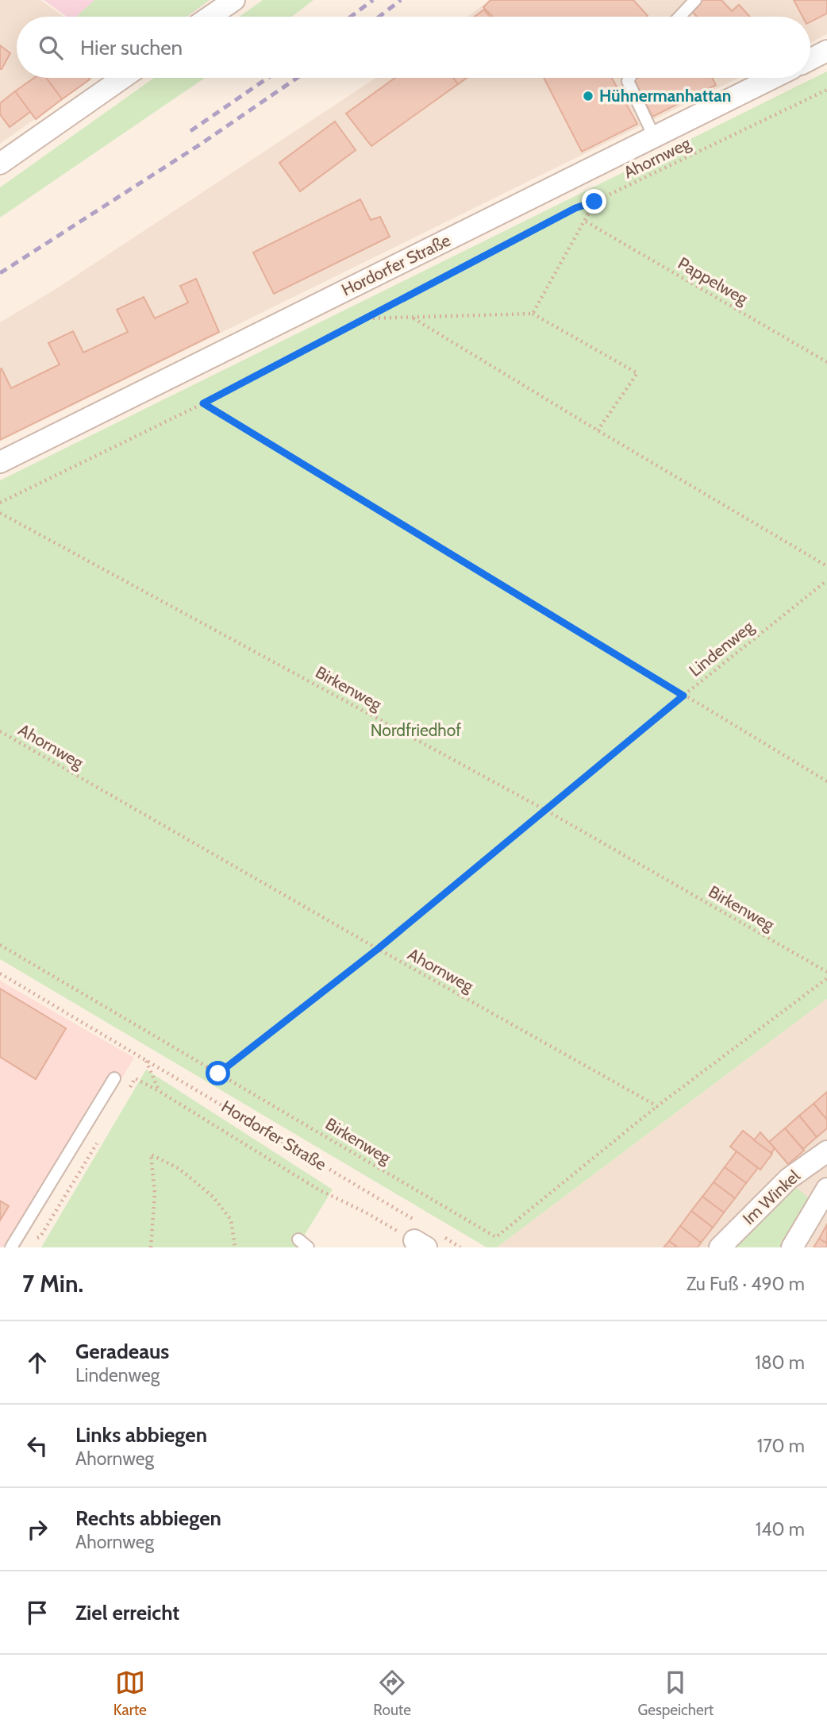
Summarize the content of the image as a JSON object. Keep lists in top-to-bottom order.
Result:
{
  "streets": {
    "street": ["Hordorfer Straße", "Im Winkel"],
    "path": [
      "Ahornweg",
      "Pappelweg",
      "Lindenweg",
      "Birkenweg"
    ]
  },
  "crossings": [
    ["Ahornweg", "Lindenweg"],
    ["Ahornweg", "Birkenweg"],
    ["Lindenweg", "Birkenweg"]
  ],
  "parks": ["Nordfriedhof"],
  "places": ["Hühnermanhattan"],
  "page": {
    "search": "Hier suchen",
    "heading": ["7 Min.", "Zu Fuß · 490 m"],
    "list": [
      ["Geradeaus", "Lindenweg", "180 m"],
      ["Links abbiegen", "Ahornweg", "170 m"],
      ["Rechts abbiegen", "Ahornweg", "140 m"],
      "Ziel erreicht"
    ],
    "nav": ["Karte", "Route", "Gespeichert"]
  }
}
